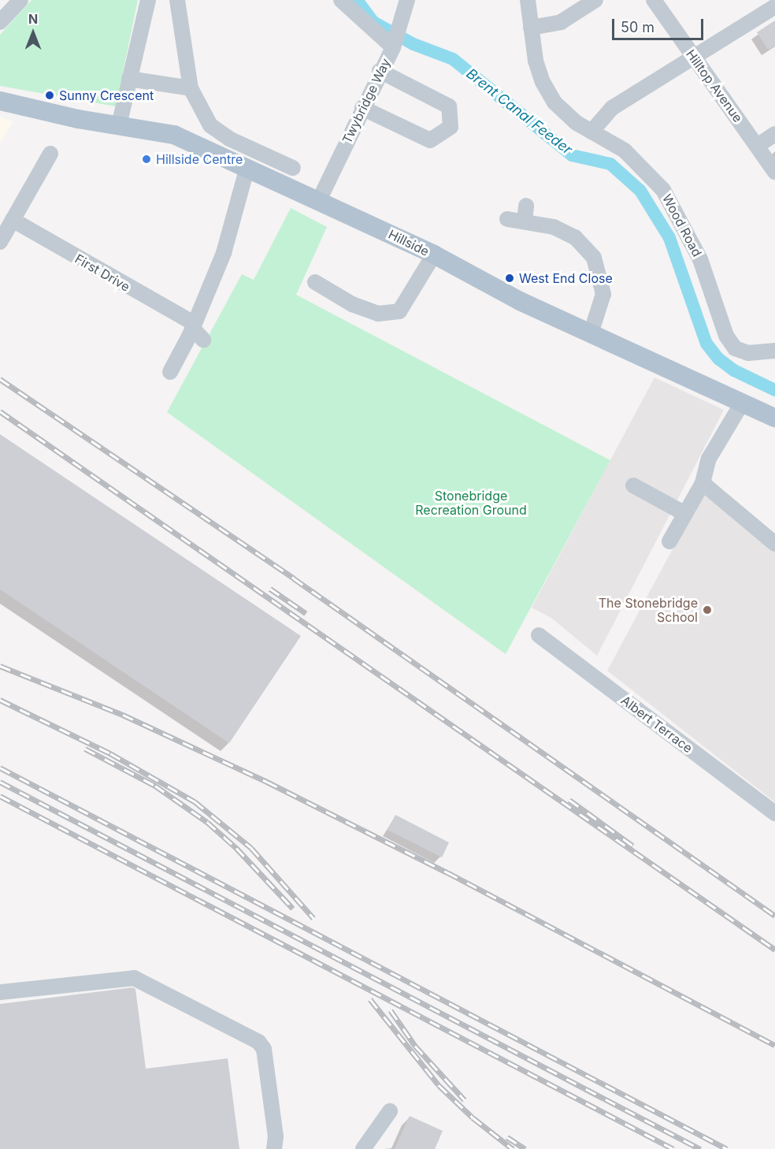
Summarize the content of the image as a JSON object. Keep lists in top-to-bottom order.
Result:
{
  "streets": {
    "main road": ["Hillside"],
    "street": [
      "Hilltop Avenue",
      "Twybridge Way",
      "Wood Road",
      "First Drive",
      "Albert Terrace"
    ]
  },
  "crossings": [
    ["Twybridge Way", "Hillside"]
  ],
  "water": ["Brent Canal Feeder"],
  "parks": ["Stonebridge Recreation Ground"],
  "places": [
    "Sunny Crescent",
    "Hillside Centre",
    "West End Close",
    "The Stonebridge School"
  ],
  "scale_bar": "50 m",
  "north": "top"
}
